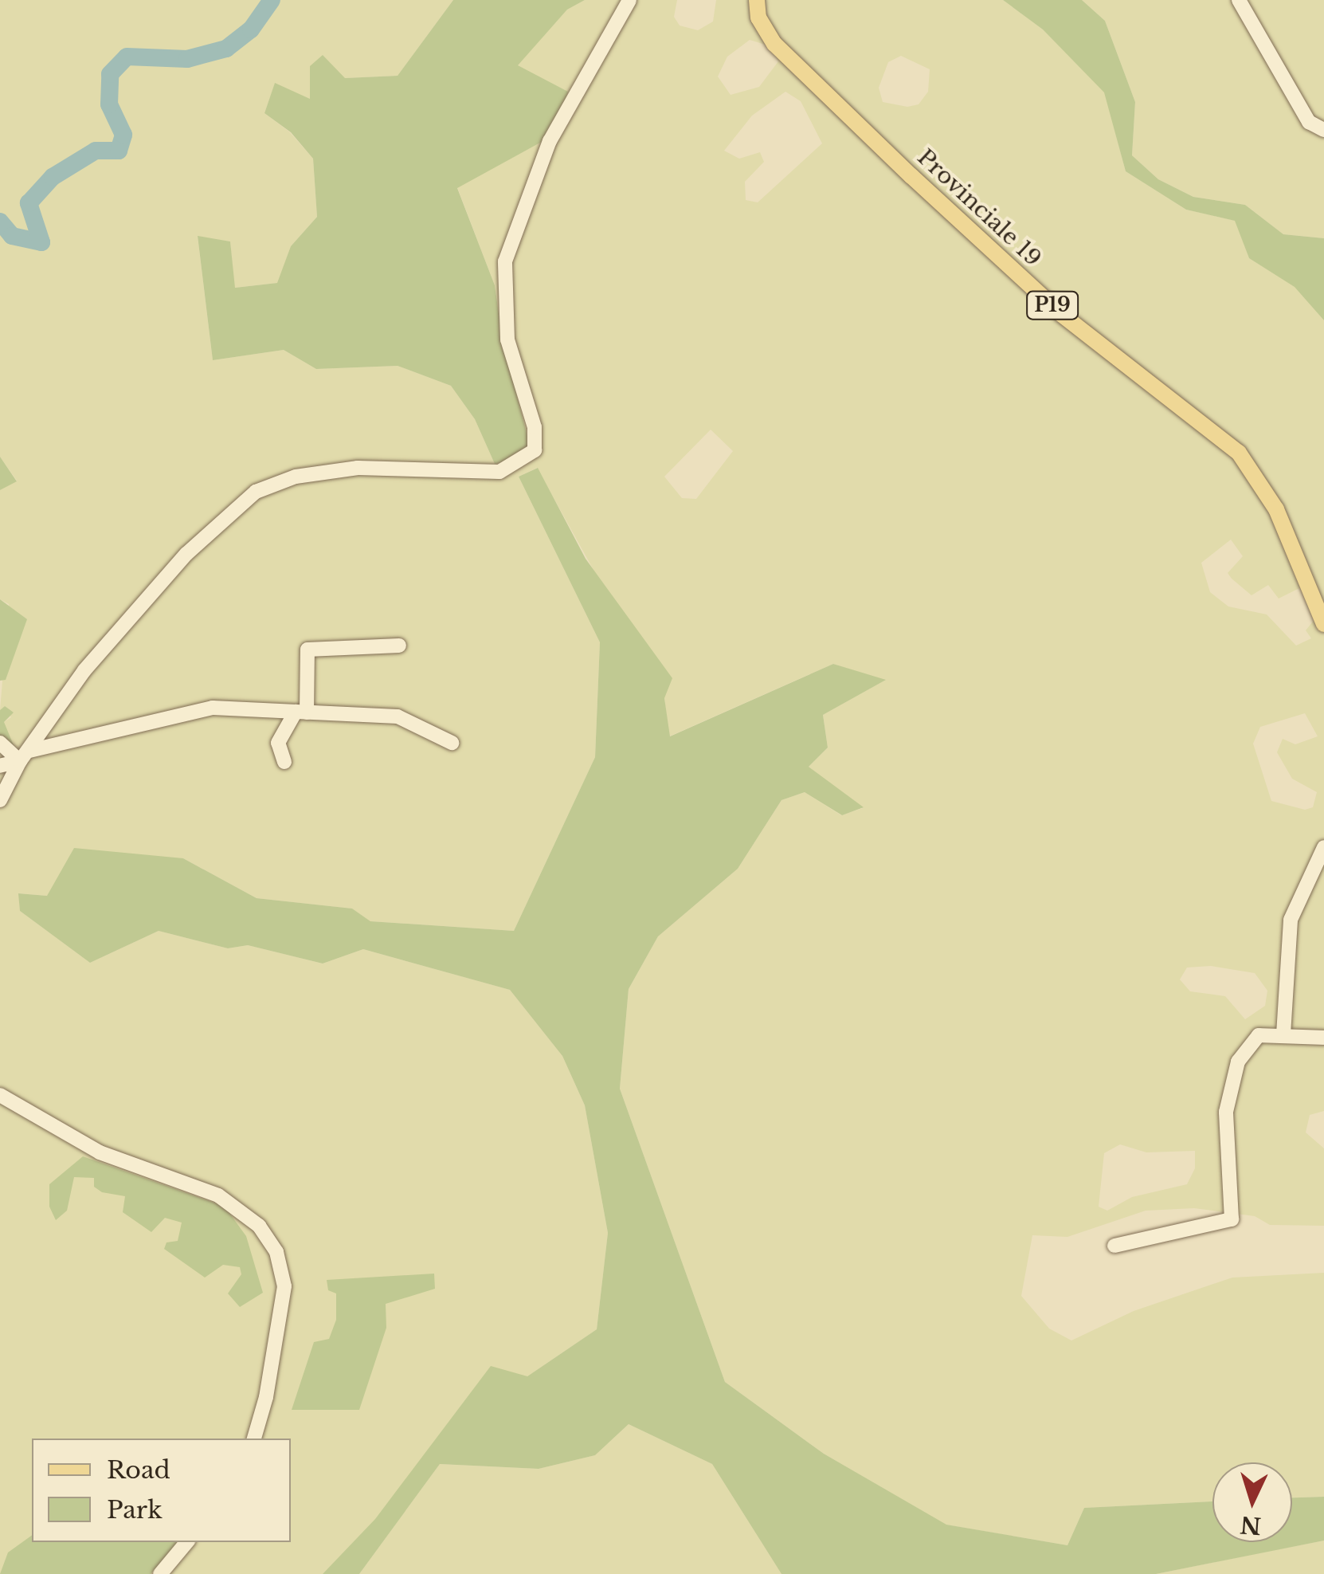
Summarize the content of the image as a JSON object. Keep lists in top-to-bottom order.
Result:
{
  "streets": {
    "main road": ["Provinciale 19", "P19"]
  },
  "legend": ["Road", "Park"],
  "north": "bottom"
}
